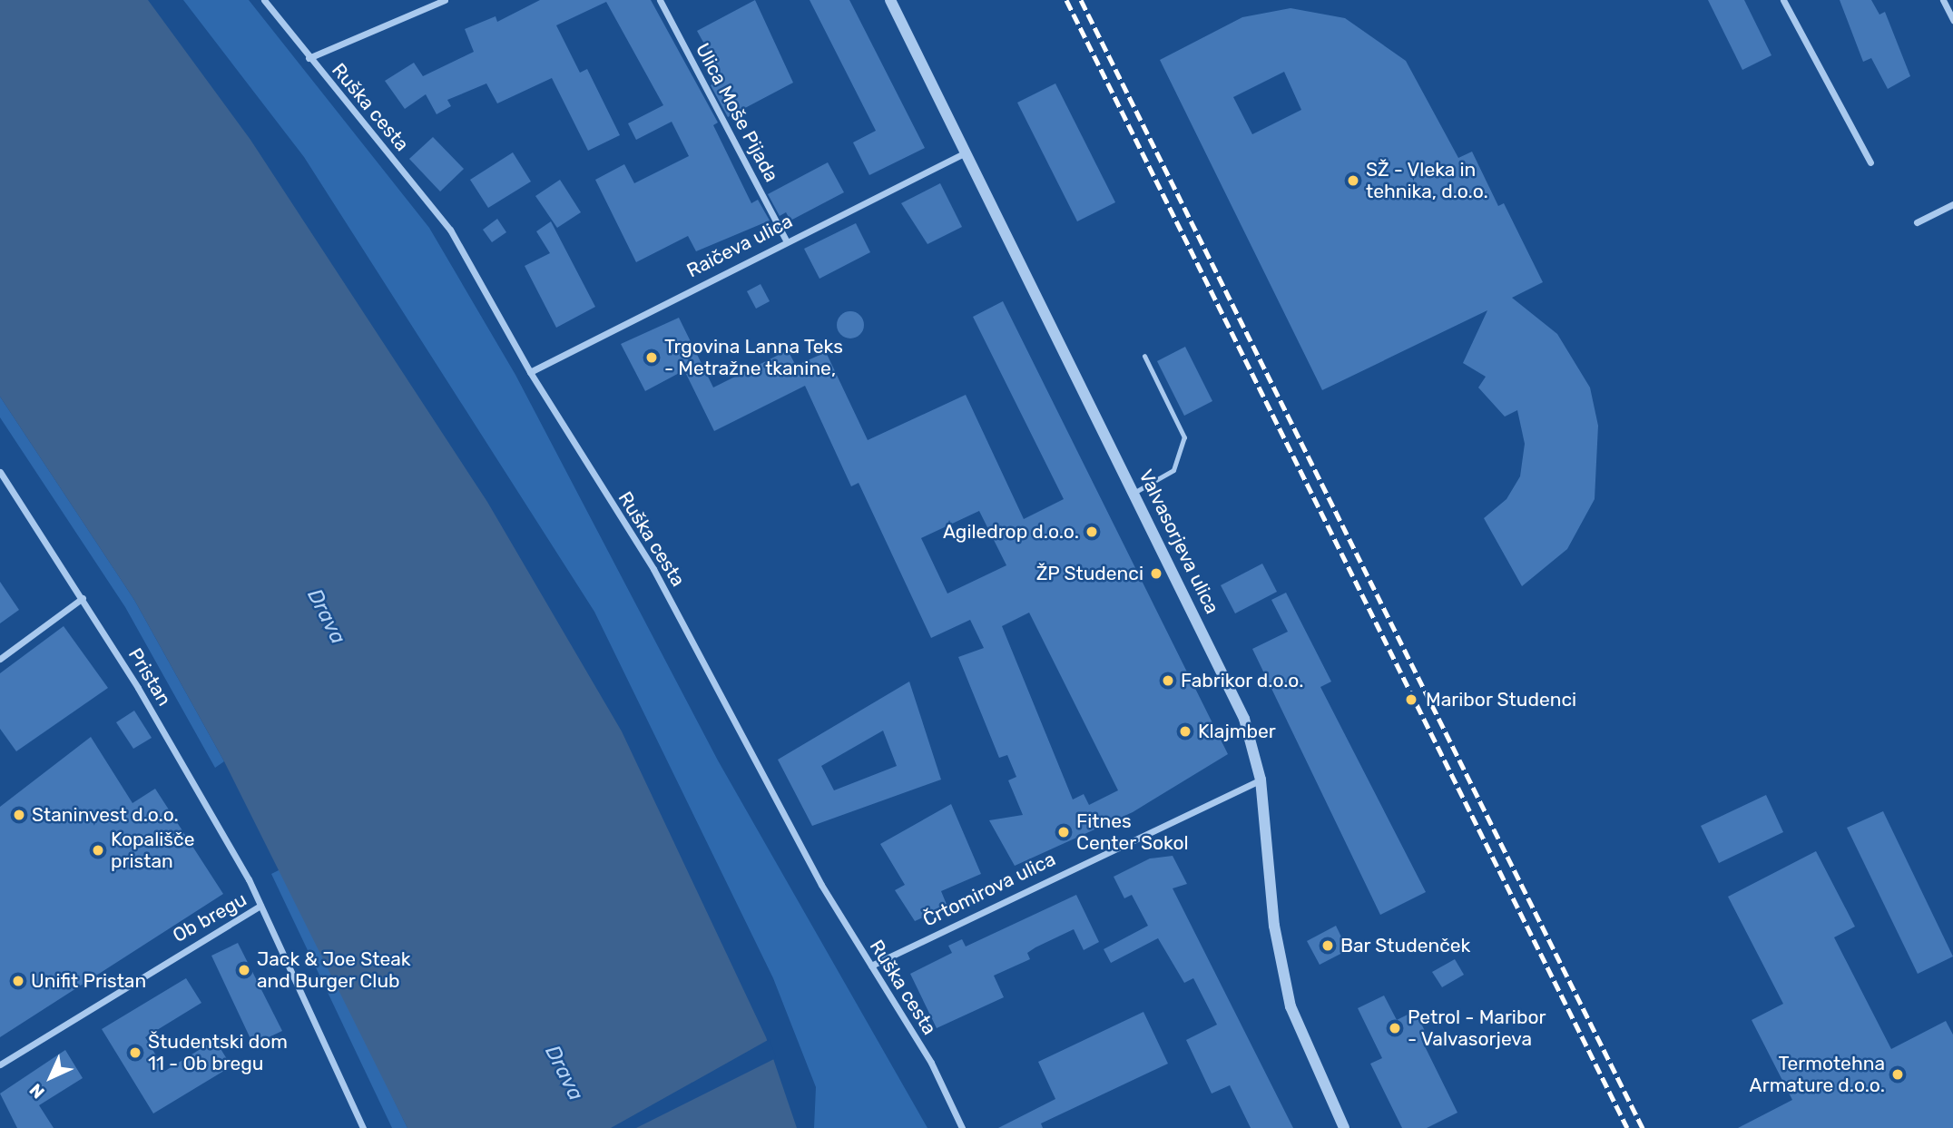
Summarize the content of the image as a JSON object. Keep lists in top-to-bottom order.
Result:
{
  "streets": {
    "street": [
      "Ruška cesta",
      "Ulica Moše Pijada",
      "Raičeva ulica",
      "Valvasorjeva ulica",
      "Pristan",
      "Črtomirova ulica",
      "Ob bregu"
    ]
  },
  "crossings": [
    ["Ruška cesta", "Raičeva ulica"],
    ["Ruška cesta", "Črtomirova ulica"],
    ["Ulica Moše Pijada", "Raičeva ulica"],
    ["Raičeva ulica", "Valvasorjeva ulica"],
    ["Valvasorjeva ulica", "Črtomirova ulica"],
    ["Pristan", "Ob bregu"]
  ],
  "water": ["Drava"],
  "places": [
    "SŽ - Vleka in tehnika, d.o.o.",
    "Trgovina Lanna Teks - Metražne tkanine,",
    "Agiledrop d.o.o.",
    "ŽP Studenci",
    "Fabrikor d.o.o.",
    "Maribor Studenci",
    "Klajmber",
    "Staninvest d.o.o.",
    "Fitnes Center Sokol",
    "Kopališče pristan",
    "Bar Studenček",
    "Jack & Joe Steak and Burger Club",
    "Unifit Pristan",
    "Petrol - Maribor - Valvasorjeva",
    "Študentski dom 11 - Ob bregu",
    "Termotehna Armature d.o.o."
  ],
  "north": "bottom left"
}
